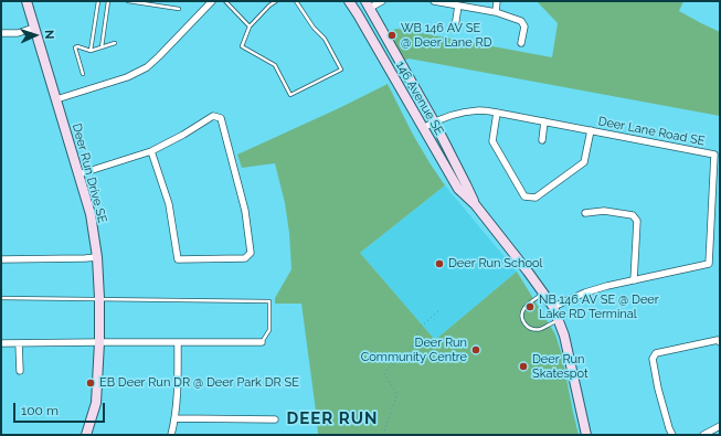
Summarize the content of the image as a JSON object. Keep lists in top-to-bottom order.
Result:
{
  "streets": {
    "street": ["146 Avenue SE", "Deer Lane Road SE", "Deer Run Drive SE"]
  },
  "crossings": [
    ["146 Avenue SE", "Deer Lane Road SE"]
  ],
  "districts": ["DEER RUN"],
  "places": [
    "WB 146 AV SE @ Deer Lane RD",
    "Deer Run School",
    "NB 146 AV SE @ Deer Lake RD Terminal",
    "Deer Run Community Centre",
    "Deer Run Skatespot",
    "EB Deer Run DR @ Deer Park DR SE"
  ],
  "scale_bar": "100 m",
  "north": "right"
}
